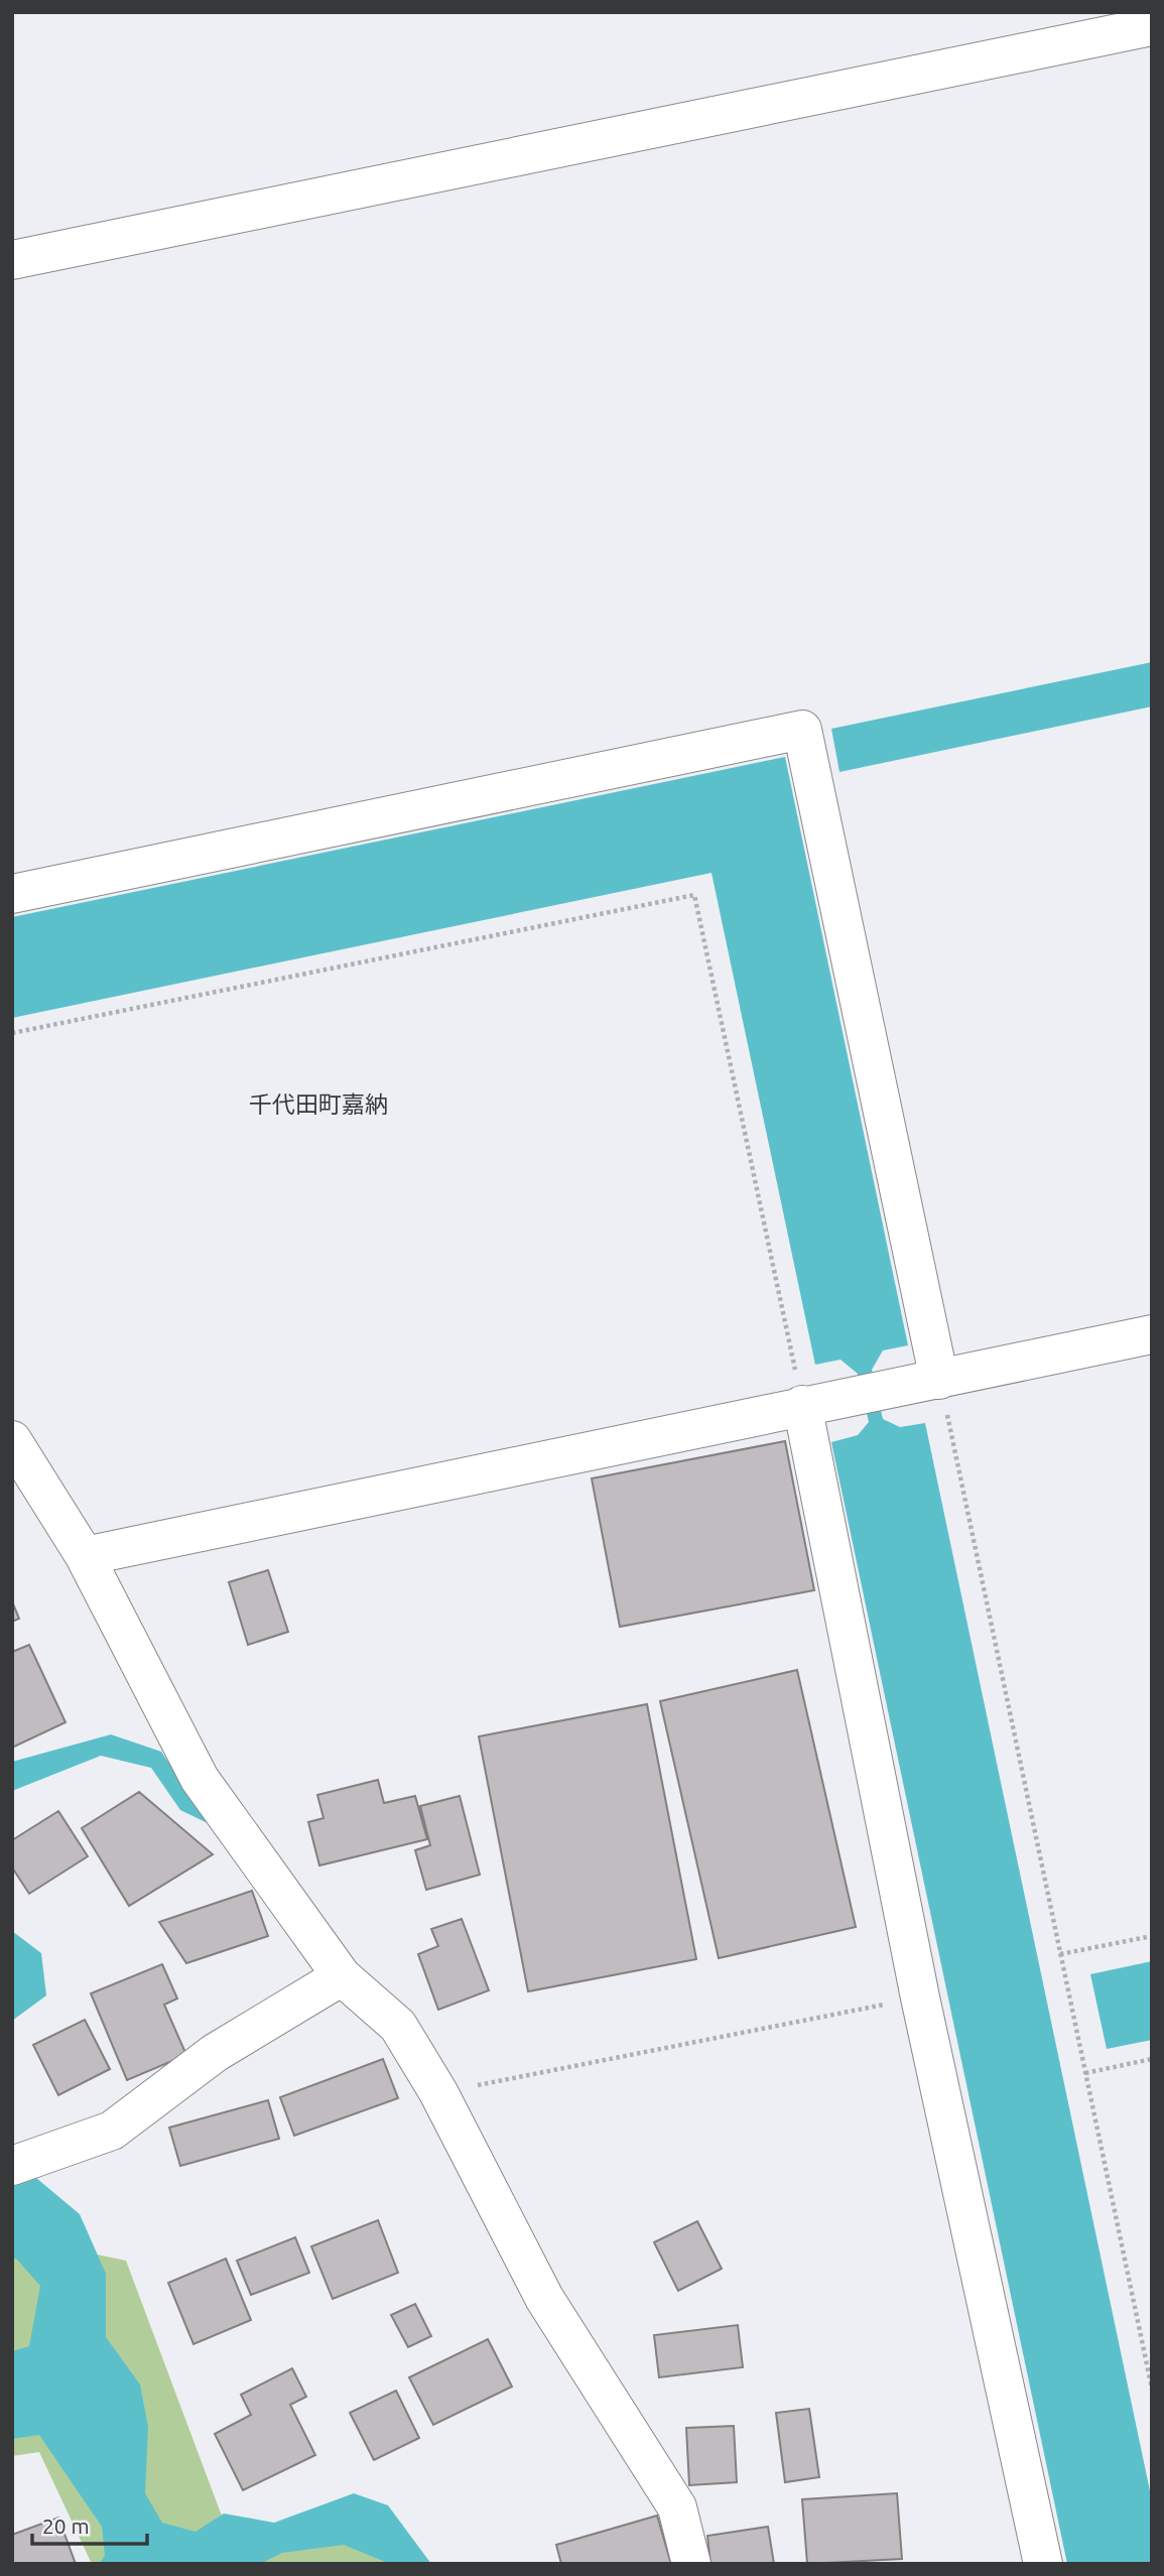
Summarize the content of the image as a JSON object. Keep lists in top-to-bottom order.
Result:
{
  "districts": ["千代田町嘉納"],
  "scale_bar": "20 m"
}
